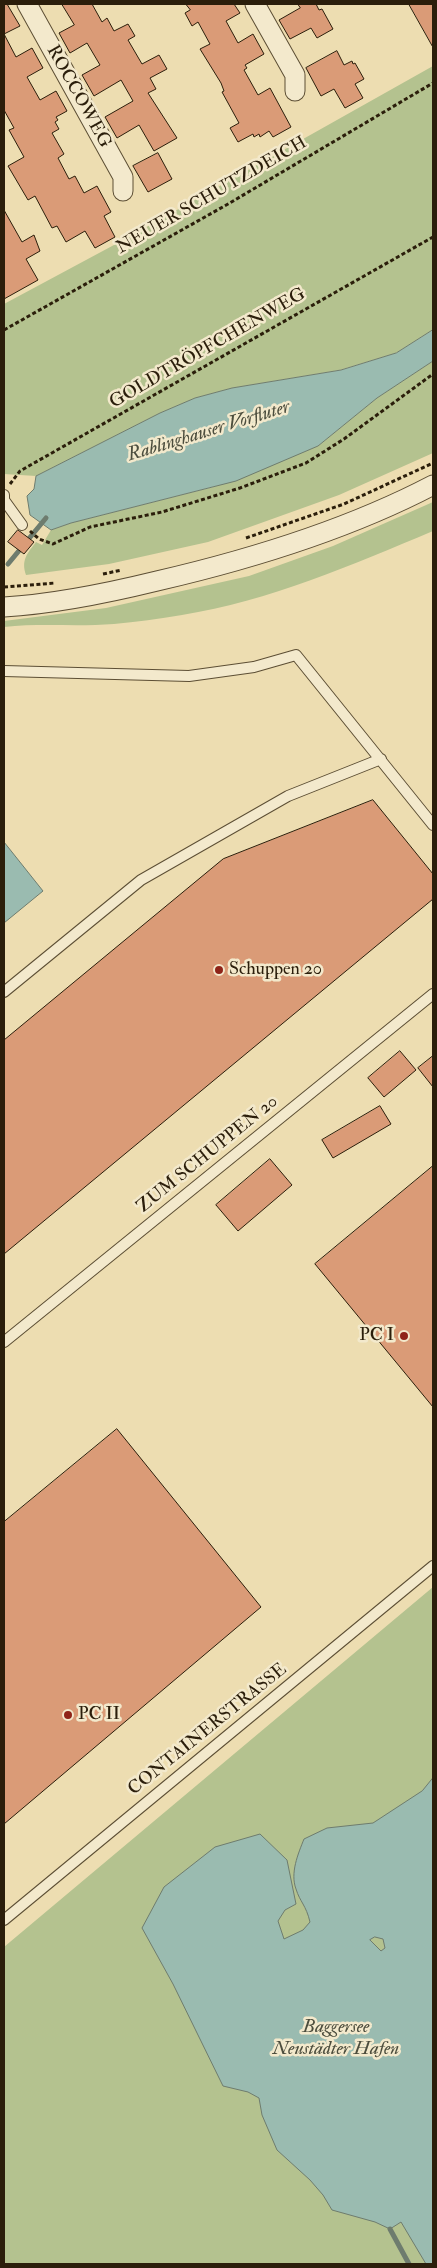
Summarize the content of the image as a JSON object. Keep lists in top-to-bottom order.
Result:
{
  "streets": {
    "street": ["ROCCOWEG"],
    "lane": ["ZUM SCHUPPEN 20", "CONTAINERSTRASSE"],
    "path": ["NEUER SCHUTZDEICH", "GOLDTRÖPFCHENWEG"]
  },
  "water": ["Rablinghauser Vorfluter", "Baggersee Neustädter Hafen"],
  "places": ["Schuppen 20", "PC I", "PC II"]
}
